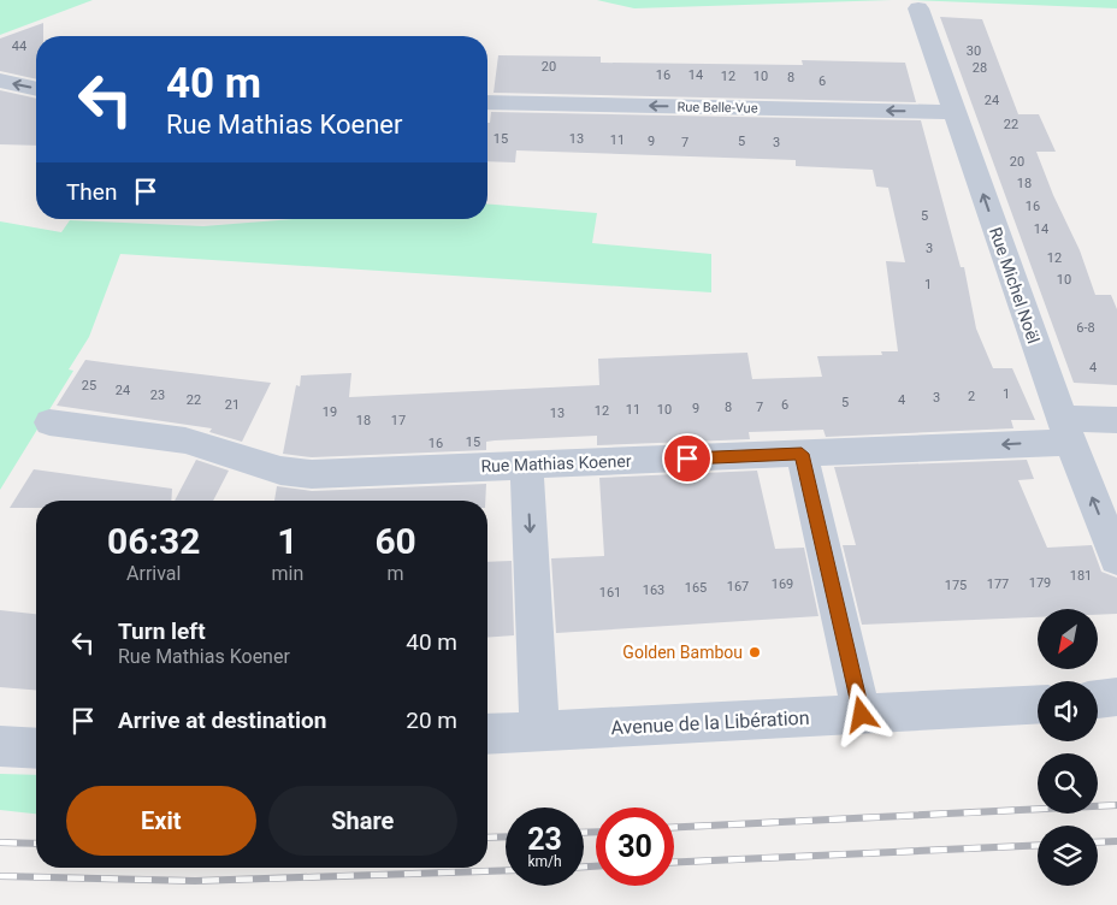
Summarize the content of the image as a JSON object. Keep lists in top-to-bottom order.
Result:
{
  "streets": {
    "street": [
      "Rue Belle-Vue",
      "Rue Michel Noël",
      "Rue Mathias Koener",
      "Avenue de la Libération"
    ]
  },
  "crossings": [
    ["Rue Belle-Vue", "Rue Michel Noël"],
    ["Rue Michel Noël", "Rue Mathias Koener"]
  ],
  "one_way": ["Rue Belle-Vue"],
  "places": ["Golden Bambou"],
  "house_numbers": [
    "44",
    "30",
    "20",
    "28",
    "16",
    "14",
    "12",
    "10",
    "8",
    "6",
    "24",
    "22",
    "15",
    "13",
    "11",
    "9",
    "5",
    "7",
    "3",
    "20",
    "18",
    "16",
    "5",
    "14",
    "3",
    "12",
    "10",
    "1",
    "6-8",
    "4",
    "25",
    "24",
    "1",
    "23",
    "2",
    "3",
    "22",
    "4",
    "5",
    "21",
    "6",
    "8",
    "7",
    "9",
    "11",
    "10",
    "12",
    "19",
    "13",
    "18",
    "17",
    "15",
    "16",
    "181",
    "179",
    "169",
    "177",
    "175",
    "167",
    "165",
    "163",
    "161"
  ],
  "north": "bottom left",
  "page": {
    "turn": ["40 m", "Rue Mathias Koener"],
    "then": "Then",
    "eta": [
      "06:32",
      "Arrival",
      "1",
      "min",
      "60",
      "m"
    ],
    "list": [
      {
        "name": "Turn left",
        "note": "Rue Mathias Koener",
        "value": "40 m"
      },
      {
        "name": "Arrive at destination",
        "value": "20 m"
      }
    ],
    "buttons": ["Exit", "Share"],
    "speed": "23 km/h",
    "limit": "30"
  }
}
